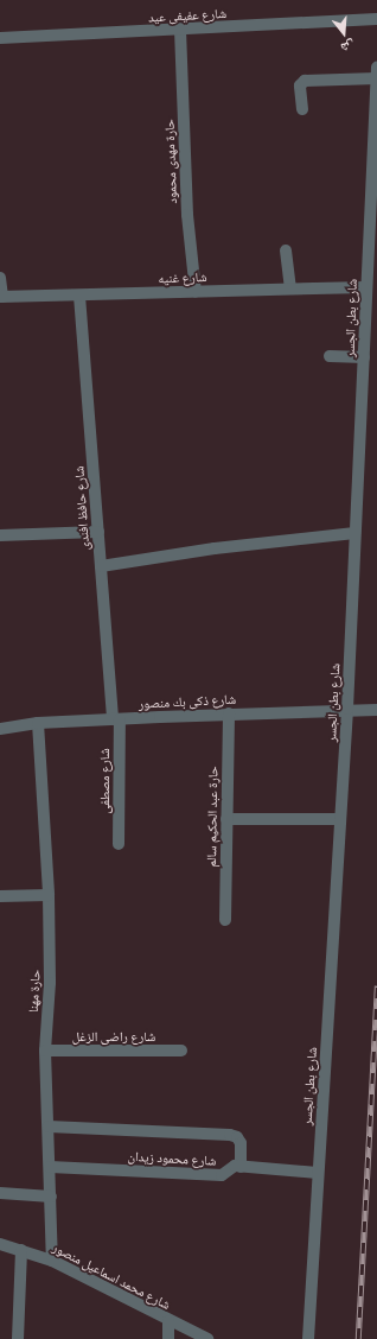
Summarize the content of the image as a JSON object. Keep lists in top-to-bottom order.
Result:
{
  "streets": {
    "street": [
      "شارع عفيفى عيد",
      "حارة مهدى محمود",
      "شارع غنيه",
      "شارع بطن الجسر",
      "شارع حافظ افندى",
      "شارع ذكى بك منصور",
      "شارع مصطفى",
      "حارة عبد الحكيم سالم",
      "حارة مهنا",
      "شارع راضى الزغل",
      "شارع محمود زيدان",
      "شارع محمد اسماعيل منصور"
    ]
  },
  "crossings": [
    ["شارع عفيفى عيد", "حارة مهدى محمود"],
    ["حارة مهدى محمود", "شارع غنيه"],
    ["شارع غنيه", "شارع بطن الجسر"],
    ["شارع غنيه", "شارع حافظ افندى"],
    ["شارع بطن الجسر", "شارع ذكى بك منصور"],
    ["شارع بطن الجسر", "شارع محمود زيدان"],
    ["شارع حافظ افندى", "شارع ذكى بك منصور"],
    ["شارع حافظ افندى", "شارع مصطفى"],
    ["شارع ذكى بك منصور", "شارع مصطفى"],
    ["شارع ذكى بك منصور", "حارة عبد الحكيم سالم"],
    ["شارع ذكى بك منصور", "حارة مهنا"],
    ["حارة مهنا", "شارع راضى الزغل"],
    ["حارة مهنا", "شارع محمود زيدان"],
    ["حارة مهنا", "شارع محمد اسماعيل منصور"]
  ],
  "north": "bottom"
}
